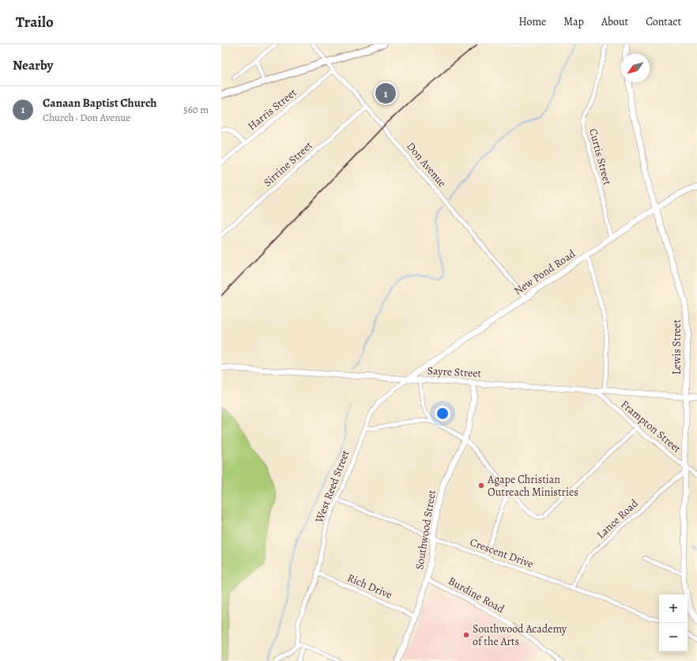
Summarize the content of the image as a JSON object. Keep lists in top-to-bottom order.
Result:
{
  "streets": {
    "street": [
      "Harris Street",
      "Curtis Street",
      "Sirrine Street",
      "Don Avenue",
      "New Pond Road",
      "Lewis Street",
      "Sayre Street",
      "Frampton Street",
      "West Reed Street",
      "Lance Road",
      "Southwood Street",
      "Crescent Drive",
      "Rich Drive",
      "Burdine Road"
    ]
  },
  "crossings": [
    ["Harris Street", "Don Avenue"],
    ["Curtis Street", "New Pond Road"],
    ["Sirrine Street", "Don Avenue"],
    ["Don Avenue", "New Pond Road"],
    ["New Pond Road", "Lewis Street"],
    ["New Pond Road", "Sayre Street"],
    ["New Pond Road", "West Reed Street"],
    ["Lewis Street", "Sayre Street"],
    ["Lewis Street", "Frampton Street"],
    ["Lewis Street", "Lance Road"],
    ["Sayre Street", "Frampton Street"],
    ["Sayre Street", "West Reed Street"],
    ["Sayre Street", "Southwood Street"],
    ["Frampton Street", "Lance Road"],
    ["West Reed Street", "Crescent Drive"],
    ["West Reed Street", "Rich Drive"],
    ["Lance Road", "Crescent Drive"],
    ["Southwood Street", "Crescent Drive"],
    ["Southwood Street", "Rich Drive"],
    ["Southwood Street", "Burdine Road"]
  ],
  "places": ["Agape Christian Outreach Ministries", "Southwood Academy of the Arts"],
  "north": "bottom left",
  "page": {
    "header": "Trailo",
    "nav": [
      "Home",
      "Map",
      "About",
      "Contact"
    ],
    "heading": "Nearby",
    "pins": "1",
    "list": [
      {
        "mark": "1",
        "name": "Canaan Baptist Church",
        "note": "Church · Don Avenue",
        "value": "560 m"
      }
    ],
    "map_buttons": ["+", "−"]
  }
}
